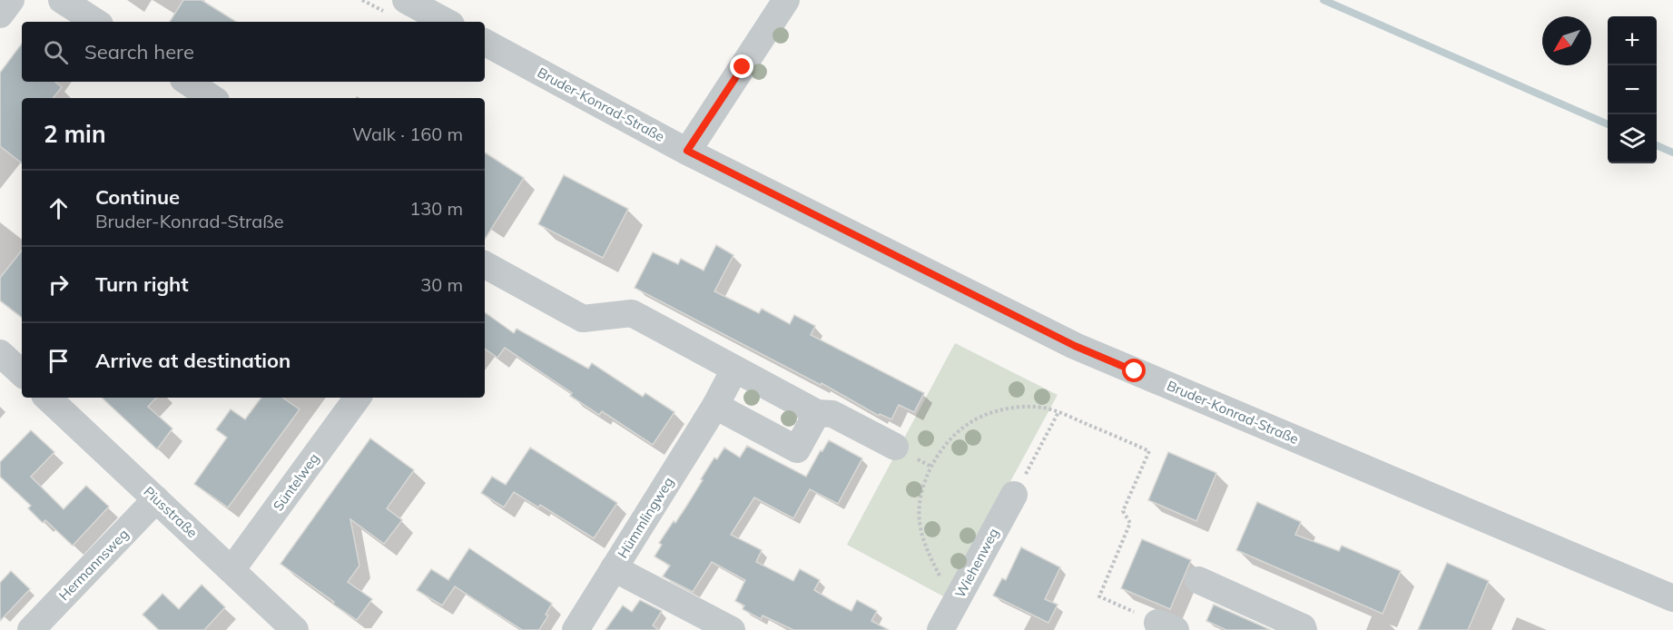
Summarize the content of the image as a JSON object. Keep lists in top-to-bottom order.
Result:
{
  "streets": {
    "street": [
      "Bruder-Konrad-Straße",
      "Süntelweg",
      "Piusstraße",
      "Hümmlingweg",
      "Wiehenweg",
      "Hermannsweg"
    ]
  },
  "crossings": [
    ["Süntelweg", "Piusstraße"],
    ["Piusstraße", "Hermannsweg"]
  ],
  "north": "bottom left",
  "page": {
    "map_buttons": ["+", "−"],
    "search": "Search here",
    "heading": ["2 min", "Walk · 160 m"],
    "list": [
      ["Continue", "Bruder-Konrad-Straße", "130 m"],
      ["Turn right", "30 m"],
      "Arrive at destination"
    ]
  }
}
